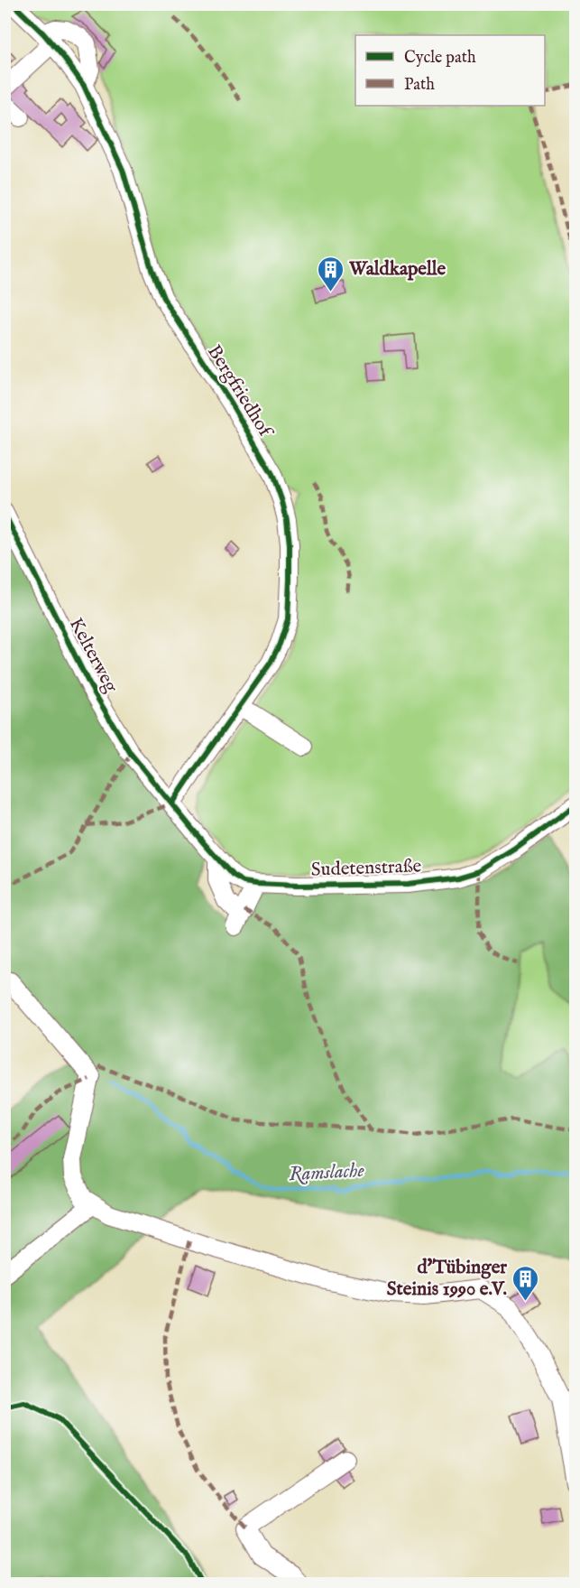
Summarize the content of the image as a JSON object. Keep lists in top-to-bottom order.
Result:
{
  "streets": {
    "street": ["Bergfriedhof", "Kelterweg", "Sudetenstraße"]
  },
  "crossings": [
    ["Bergfriedhof", "Kelterweg"],
    ["Bergfriedhof", "Sudetenstraße"],
    ["Kelterweg", "Sudetenstraße"]
  ],
  "water": ["Ramslache"],
  "places": {
    "building": ["Waldkapelle", "d'Tübinger Steinis 1990 e.V."]
  },
  "legend": ["Cycle path", "Path"]
}
